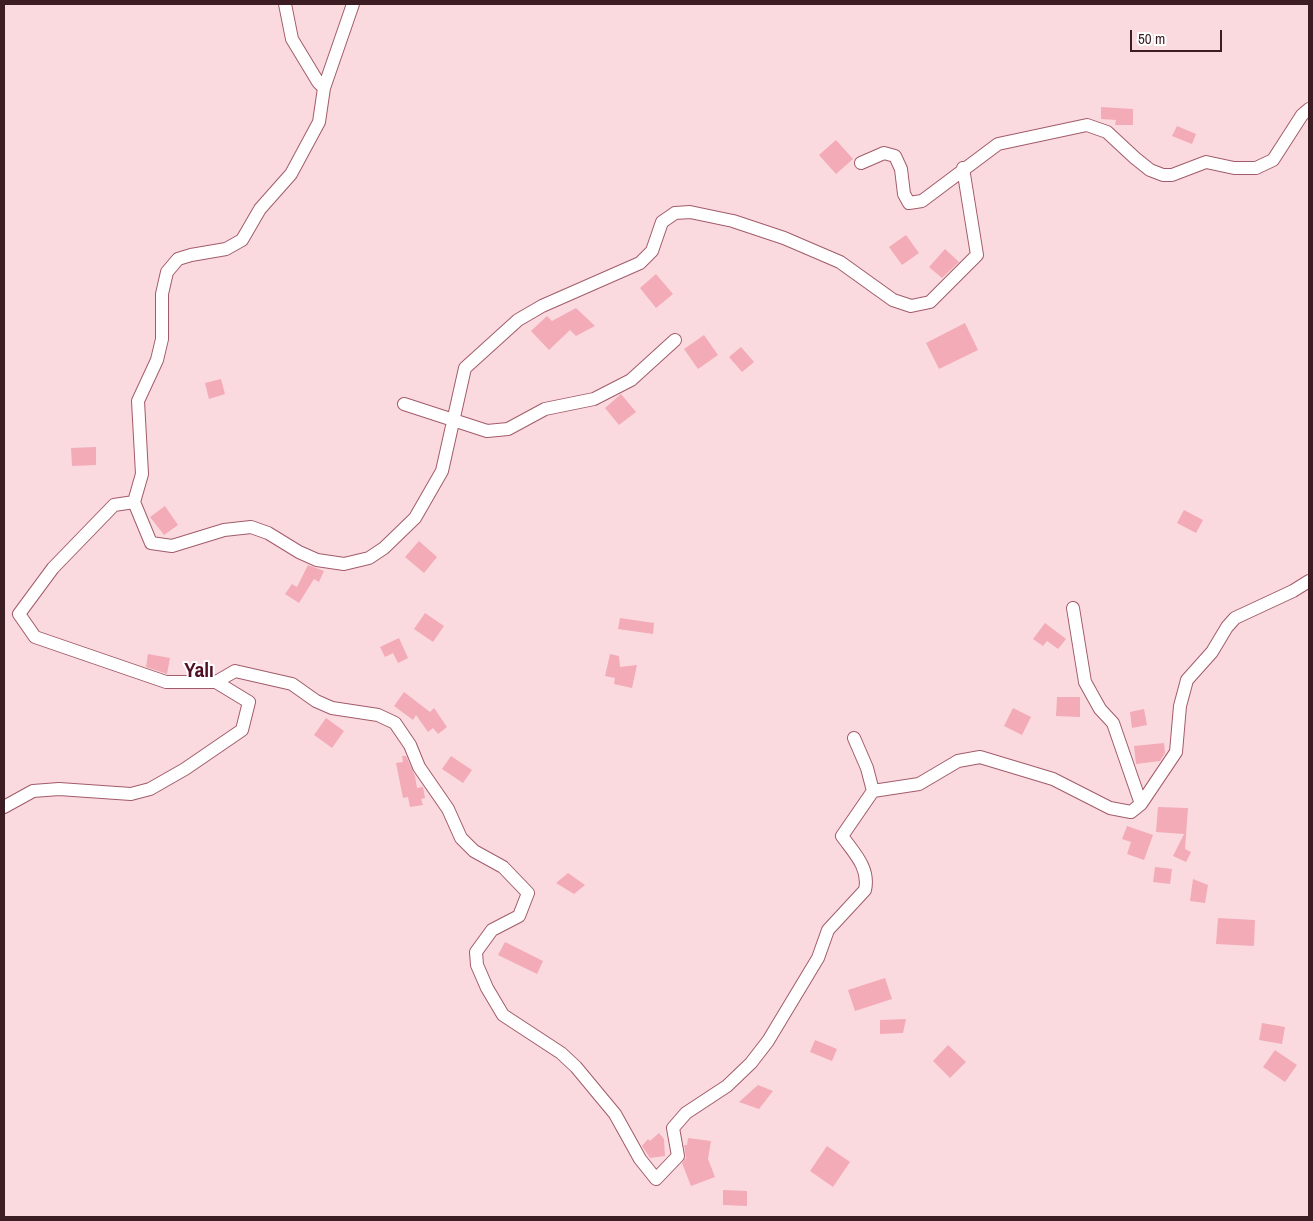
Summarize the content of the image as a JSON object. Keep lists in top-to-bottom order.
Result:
{
  "districts": ["Yalı"],
  "scale_bar": "50 m"
}
